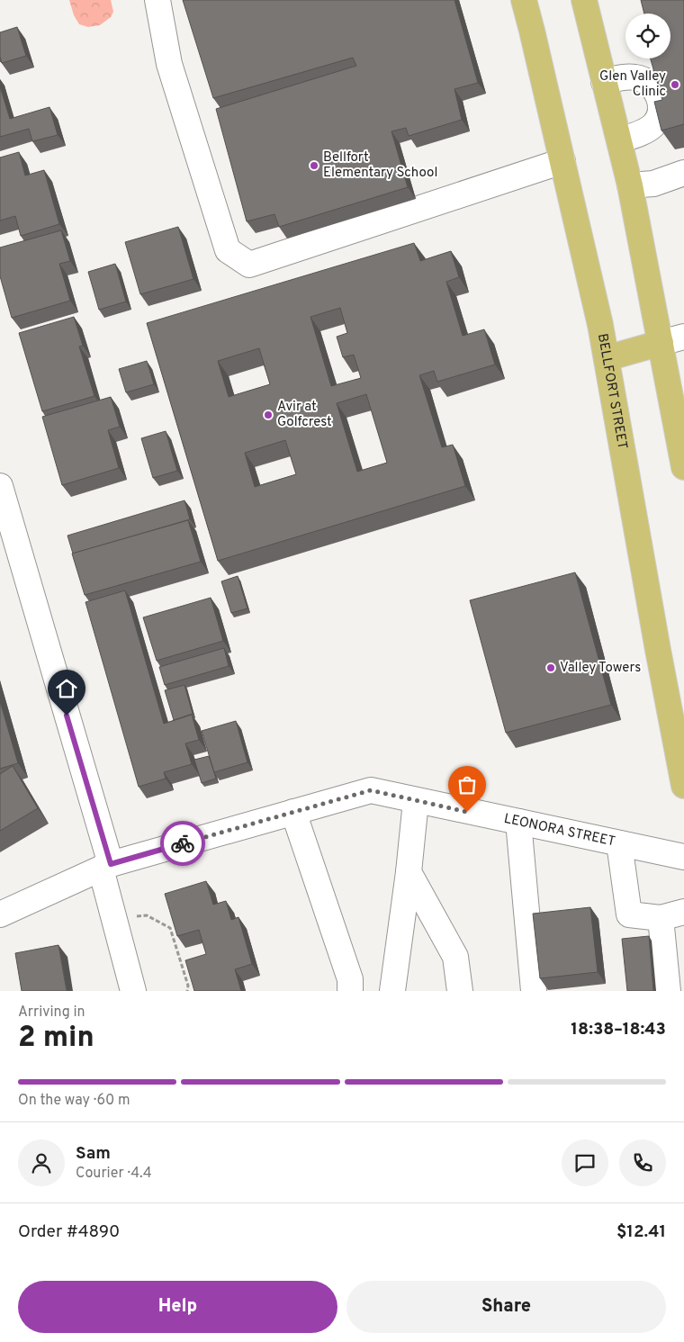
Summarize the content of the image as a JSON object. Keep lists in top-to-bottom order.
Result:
{
  "streets": {
    "main road": ["BELLFORT STREET"],
    "street": ["LEONORA STREET"]
  },
  "places": [
    "Glen Valley Clinic",
    "Bellfort Elementary School",
    "Avir at Golfcrest",
    "Valley Towers"
  ],
  "page": {
    "heading": ["2 min", "Arriving in", "18:38–18:43"],
    "panel": [
      "Sam",
      "Courier · 4.4",
      "Order #4890",
      "$12.41"
    ],
    "bar": "On the way · 60 m",
    "buttons": ["Help", "Share"]
  }
}
